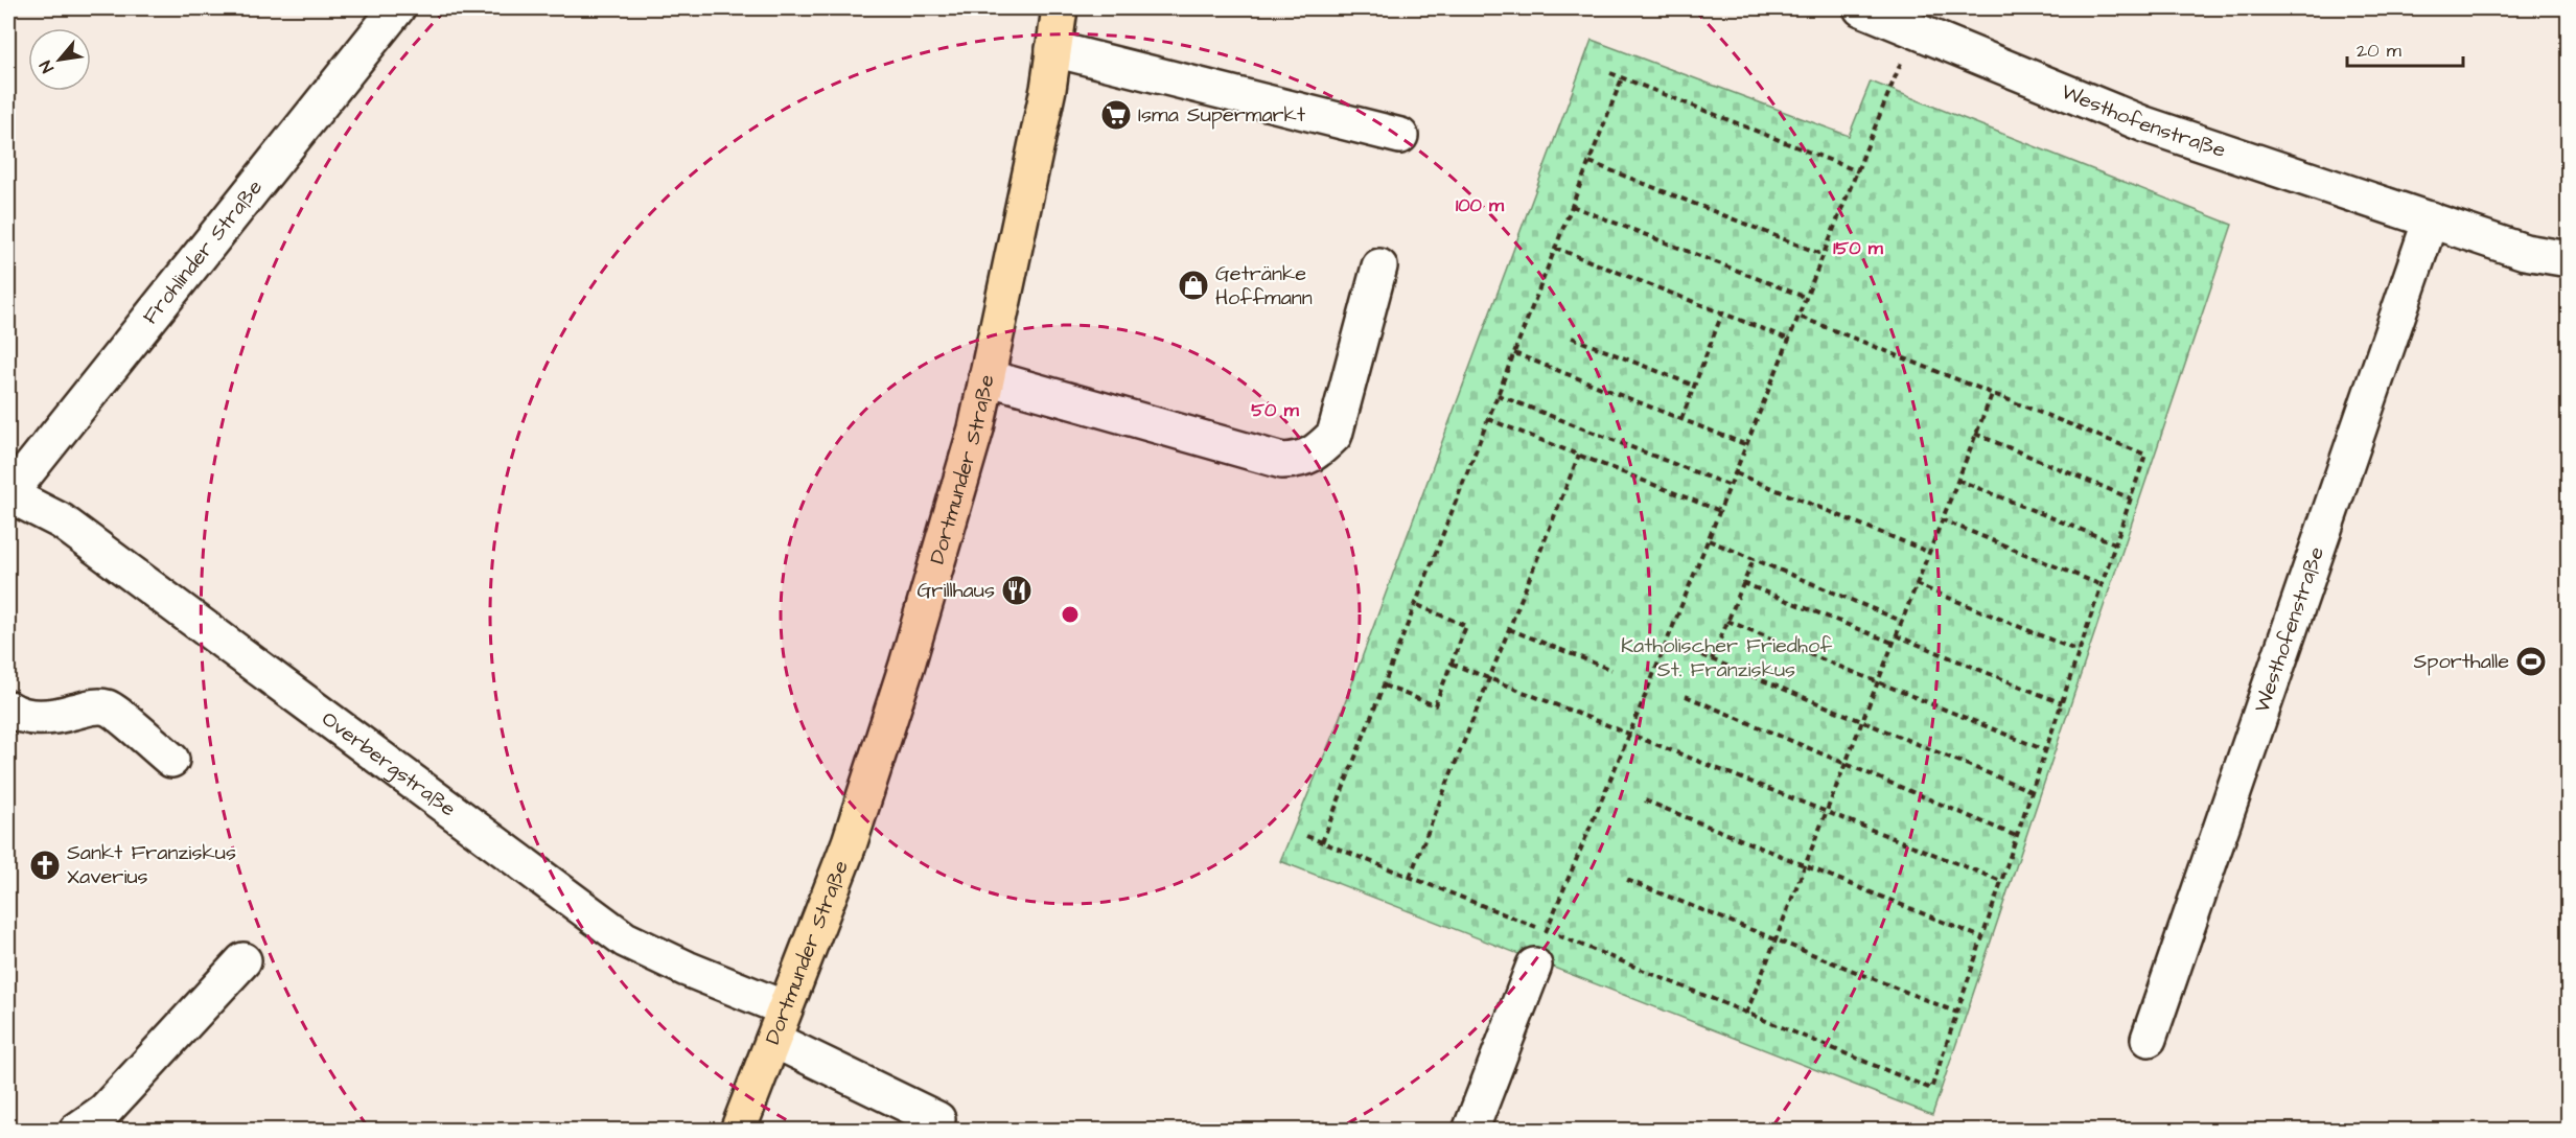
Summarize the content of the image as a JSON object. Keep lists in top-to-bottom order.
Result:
{
  "streets": {
    "main road": ["Dortmunder Straße"],
    "street": ["Westhofenstraße", "Frohlinder Straße", "Overbergstraße"]
  },
  "crossings": [
    ["Frohlinder Straße", "Overbergstraße"],
    ["Dortmunder Straße", "Overbergstraße"]
  ],
  "parks": ["Katholischer Friedhof St. Franziskus"],
  "places": {
    "supermarket": ["Isma Supermarkt"],
    "shop": ["Getränke Hoffmann"],
    "restaurant": ["Grillhaus"],
    "sports": ["Sporthalle"],
    "church": ["Sankt Franziskus Xaverius"]
  },
  "scale_bar": "20 m",
  "north": "bottom left",
  "rings": ["100 m", "150 m", "50 m"]
}
